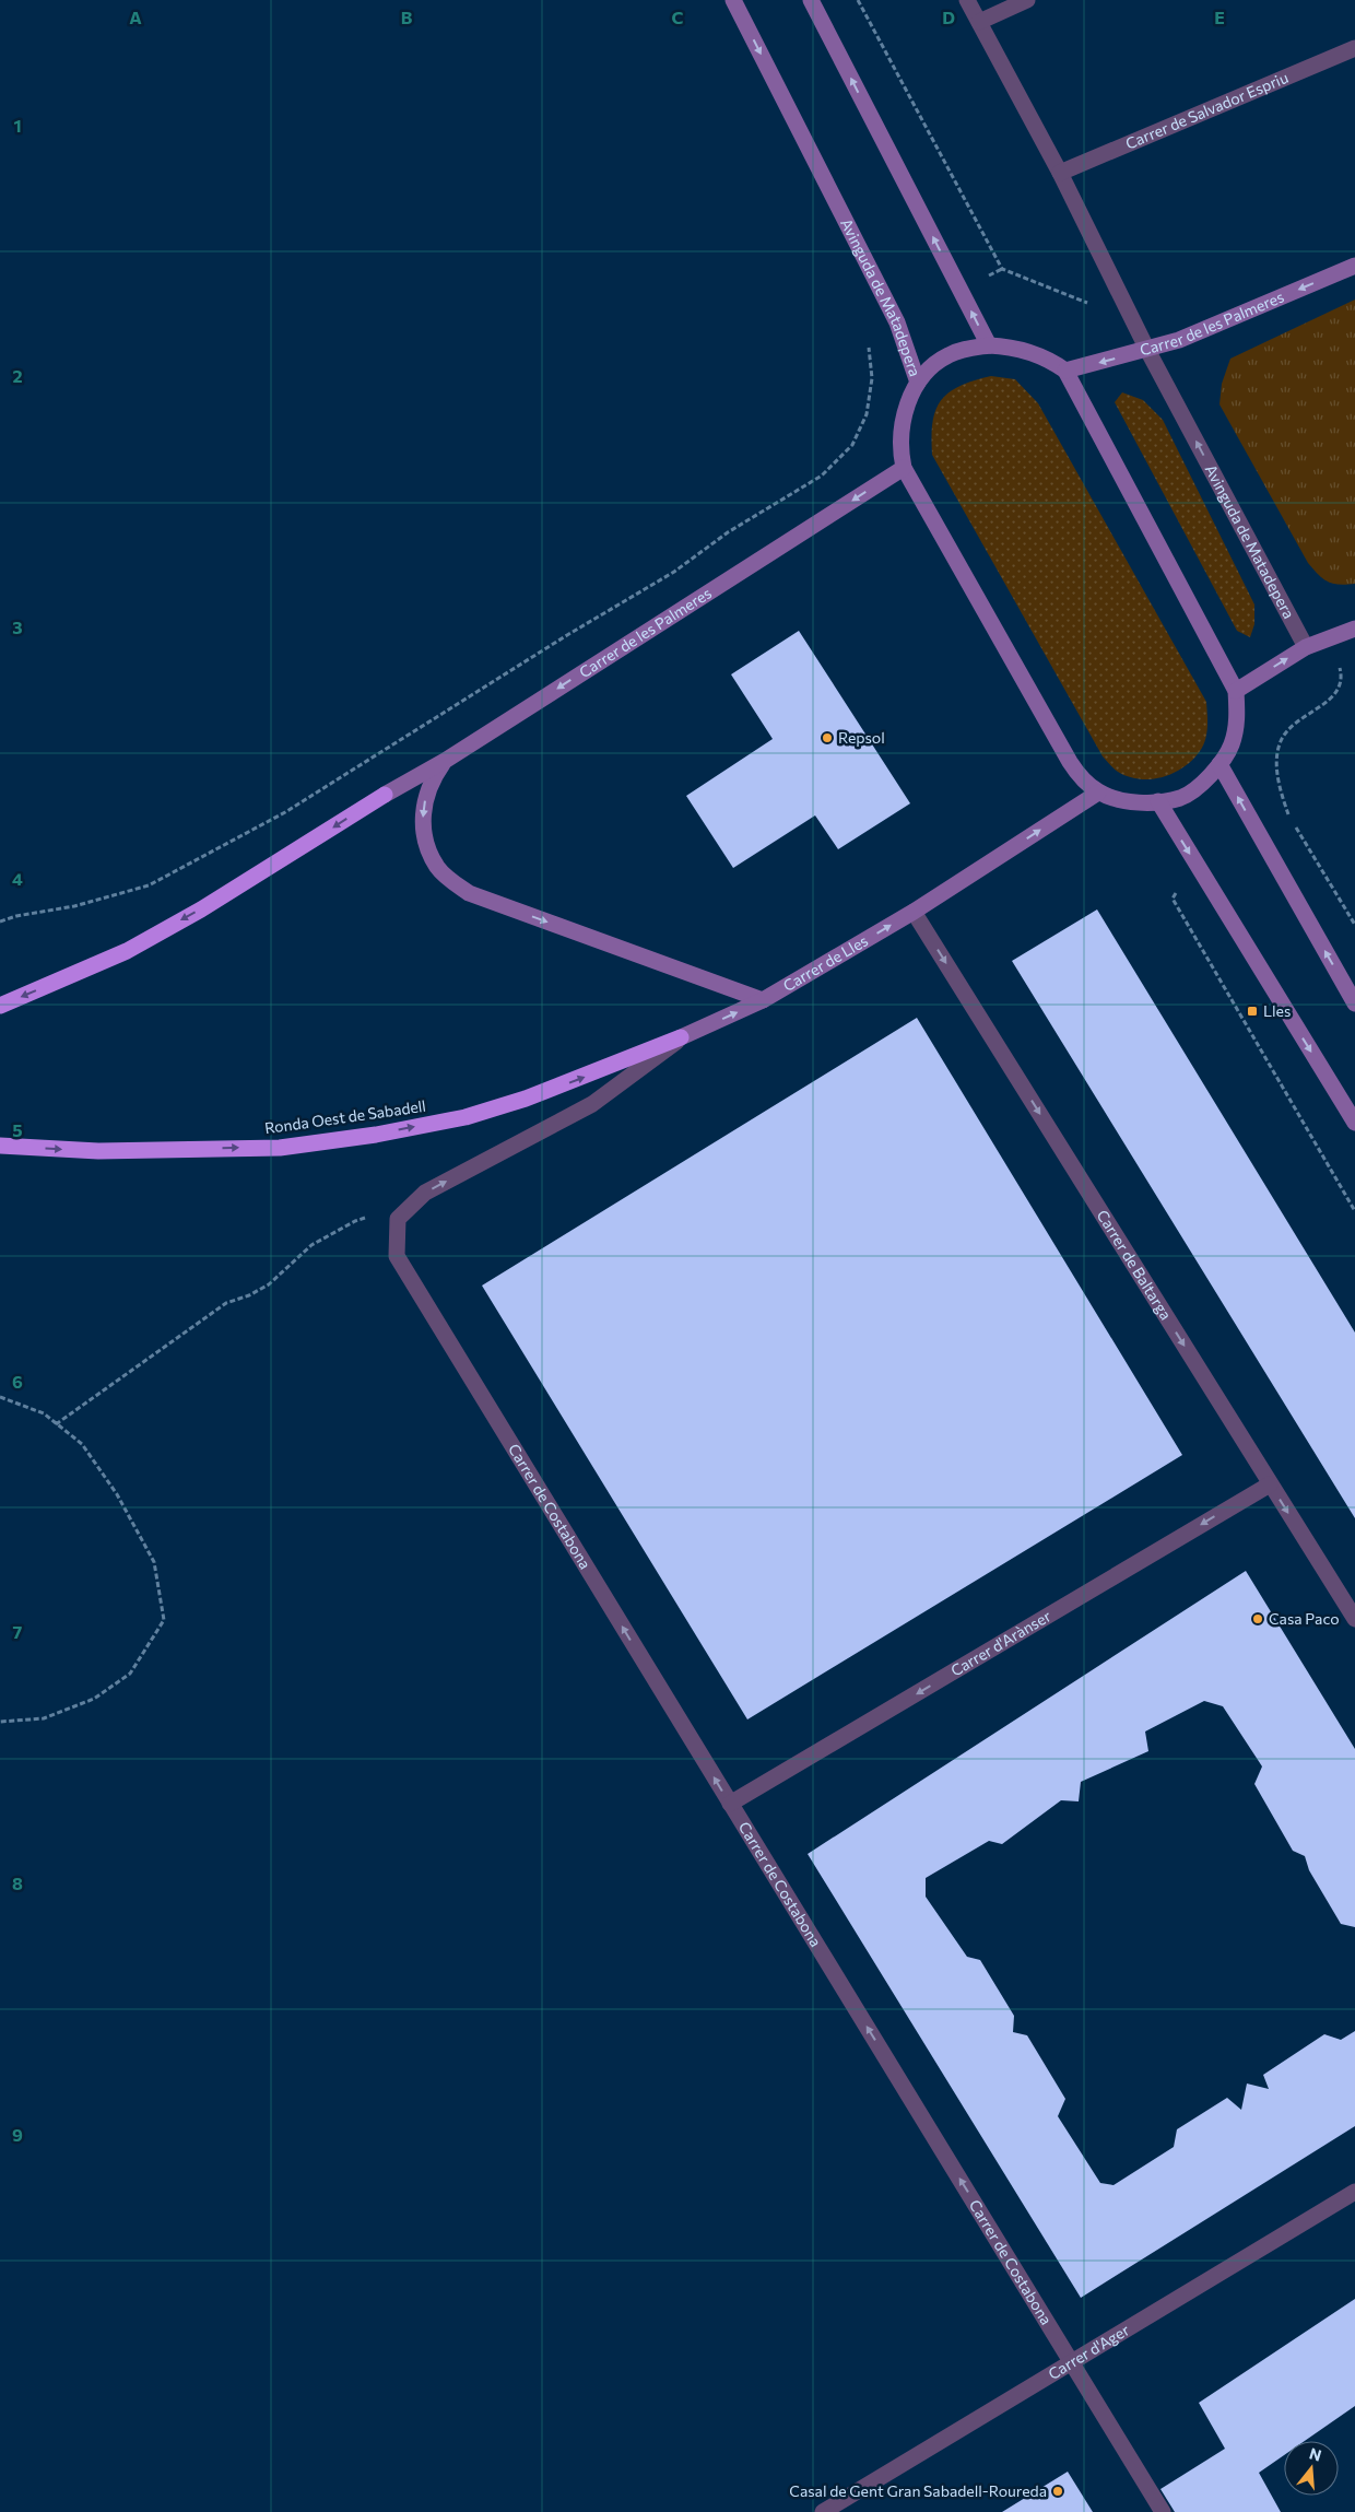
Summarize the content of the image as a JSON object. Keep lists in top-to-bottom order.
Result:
{
  "streets": {
    "highway": ["Ronda Oest de Sabadell"],
    "street": [
      "Carrer de Salvador Espriu",
      "Avinguda de Matadepera",
      "Carrer de les Palmeres",
      "Carrer de Lles",
      "Carrer de Baltarga",
      "Carrer de Costabona",
      "Carrer d'Arànser",
      "Carrer d'Ager"
    ]
  },
  "crossings": [
    ["Carrer de Salvador Espriu", "Avinguda de Matadepera"],
    ["Avinguda de Matadepera", "Carrer de les Palmeres"],
    ["Avinguda de Matadepera", "Carrer de Lles"],
    ["Carrer de Lles", "Ronda Oest de Sabadell"],
    ["Carrer de Lles", "Carrer de Baltarga"],
    ["Carrer de Lles", "Carrer de Costabona"],
    ["Carrer de Baltarga", "Carrer d'Arànser"],
    ["Carrer de Costabona", "Carrer d'Arànser"],
    ["Carrer de Costabona", "Carrer d'Ager"]
  ],
  "one_way": [
    "Carrer de les Palmeres",
    "Carrer de Lles",
    "Ronda Oest de Sabadell",
    "Carrer de Baltarga",
    "Carrer de Costabona",
    "Carrer d'Arànser"
  ],
  "places": {
    "other": ["Repsol", "Casa Paco", "Casal de Gent Gran Sabadell-Roureda"],
    "transit": ["Lles"]
  },
  "north": "top",
  "grid": {
    "columns": [
      "A",
      "B",
      "C",
      "D",
      "E"
    ],
    "rows": [
      "1",
      "2",
      "3",
      "4",
      "5",
      "6",
      "7",
      "8",
      "9"
    ]
  }
}
